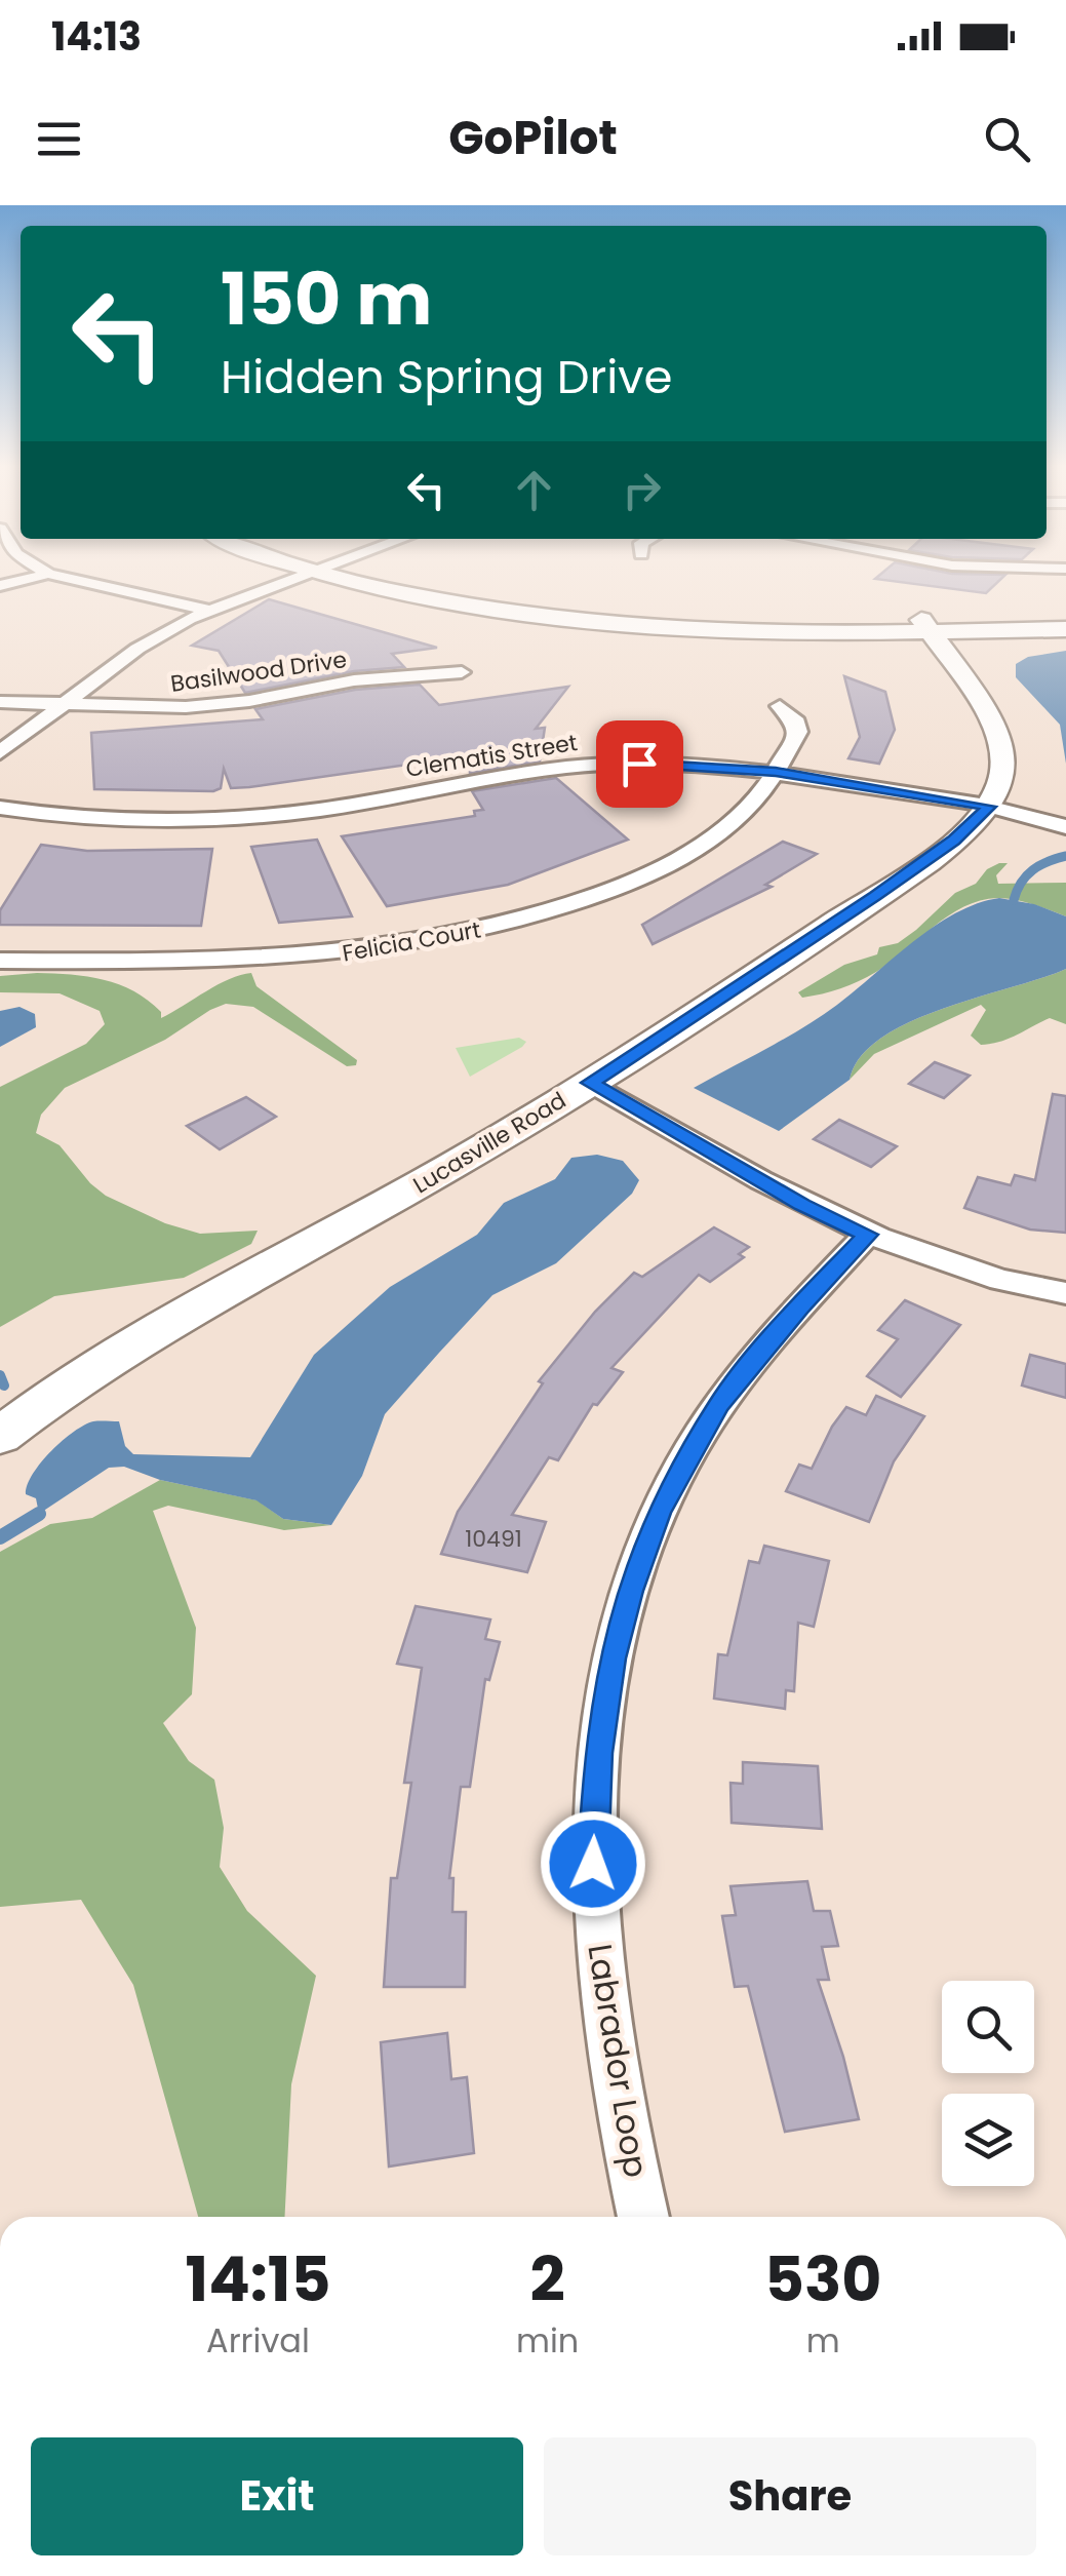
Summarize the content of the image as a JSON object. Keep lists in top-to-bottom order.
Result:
{
  "streets": {
    "street": [
      "Basilwood Drive",
      "Clematis Street",
      "Felicia Court",
      "Lucasville Road",
      "Labrador Loop"
    ]
  },
  "crossings": [
    ["Clematis Street", "Felicia Court"],
    ["Clematis Street", "Lucasville Road"]
  ],
  "house_numbers": ["10491"],
  "page": {
    "status": "14:13",
    "header": "GoPilot",
    "turn": ["150 m", "Hidden Spring Drive"],
    "eta": [
      "14:15",
      "Arrival",
      "2",
      "min",
      "530",
      "m"
    ],
    "buttons": ["Exit", "Share"]
  }
}
